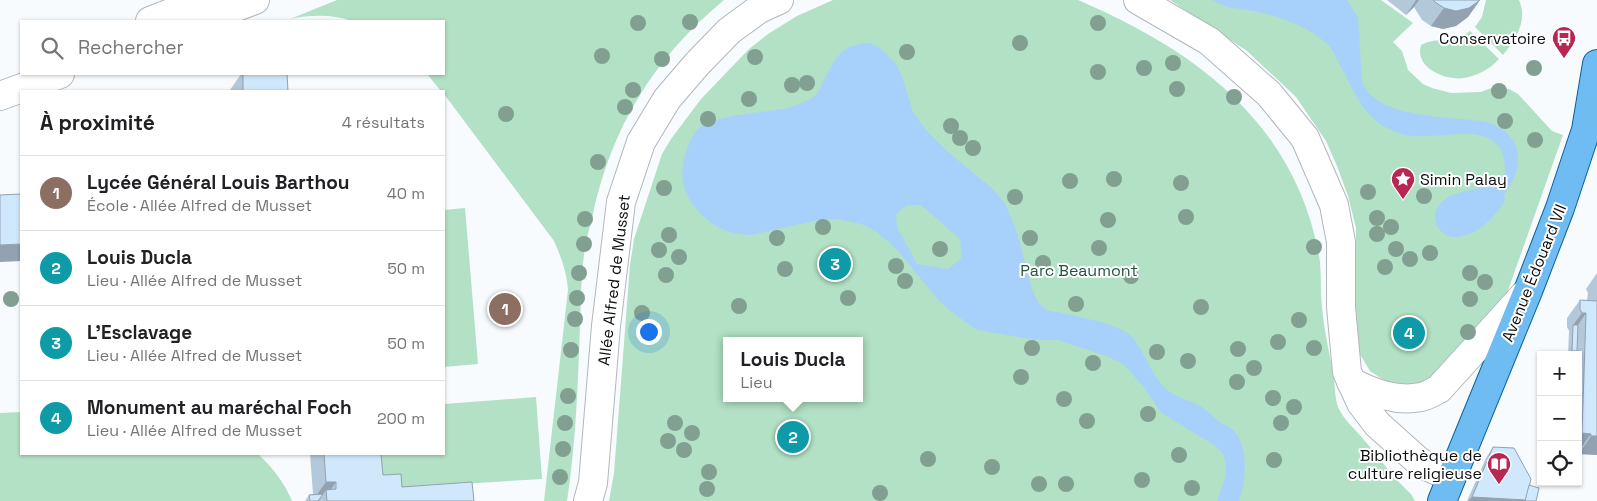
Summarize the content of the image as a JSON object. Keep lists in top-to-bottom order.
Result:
{
  "streets": {
    "main road": ["Avenue Édouard VII"],
    "street": ["Allée Alfred de Musset"]
  },
  "parks": ["Parc Beaumont"],
  "places": {
    "bus stop": ["Conservatoire"],
    "place": ["Simin Palay"],
    "library": ["Bibliothèque de culture religieuse"]
  },
  "page": {
    "search": "Rechercher",
    "heading": ["À proximité", "4 résultats"],
    "list": [
      {
        "mark": "1",
        "name": "Lycée Général Louis Barthou",
        "note": "École · Allée Alfred de Musset",
        "value": "40 m"
      },
      {
        "mark": "2",
        "name": "Louis Ducla",
        "note": "Lieu · Allée Alfred de Musset",
        "value": "50 m"
      },
      {
        "mark": "3",
        "name": "L'Esclavage",
        "note": "Lieu · Allée Alfred de Musset",
        "value": "50 m"
      },
      {
        "mark": "4",
        "name": "Monument au maréchal Foch",
        "note": "Lieu · Allée Alfred de Musset",
        "value": "200 m"
      }
    ],
    "pins": [
      "3",
      "1",
      "4",
      "2"
    ],
    "popup": ["Louis Ducla", "Lieu"],
    "map_buttons": ["+", "−"]
  }
}
